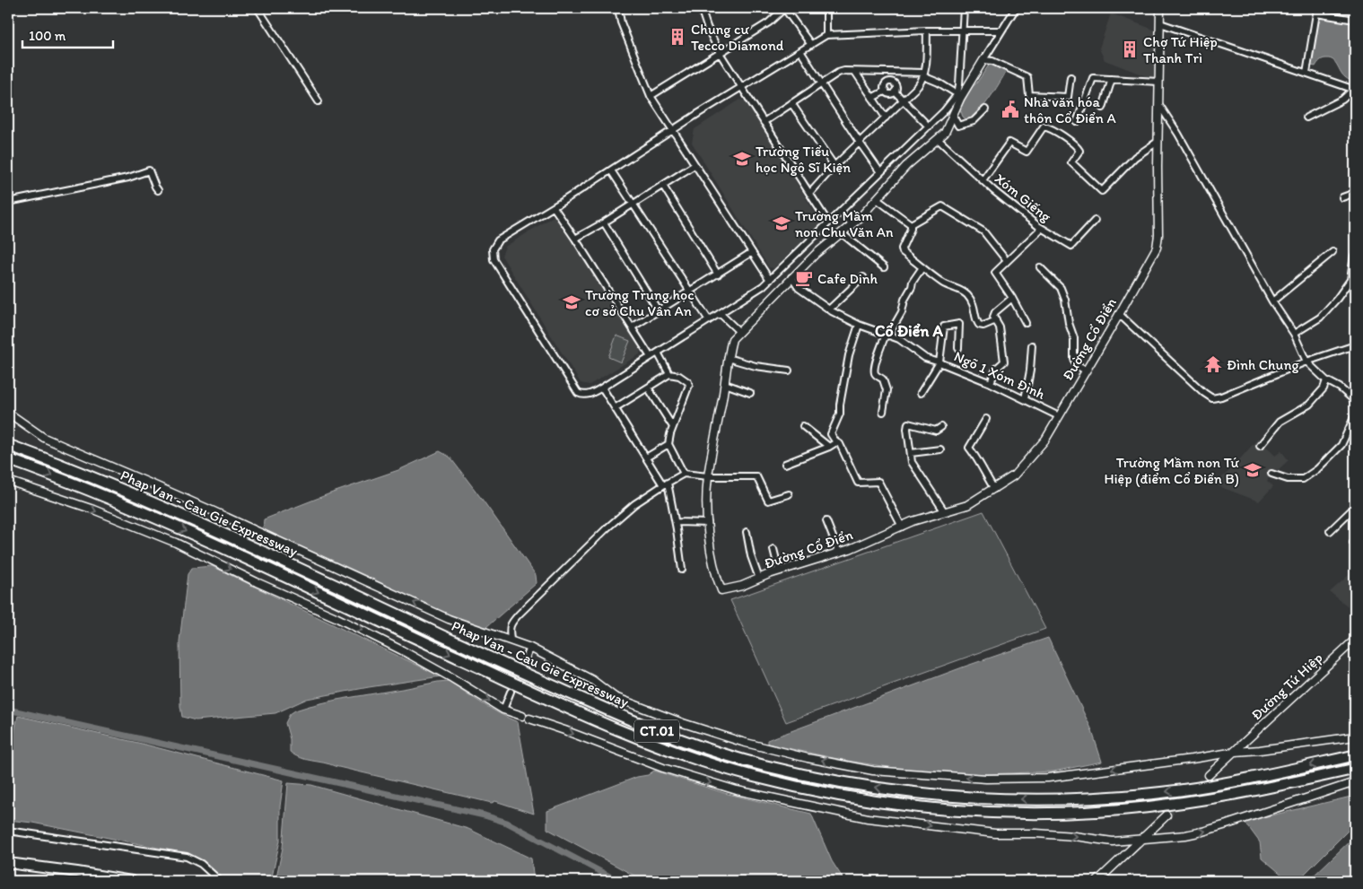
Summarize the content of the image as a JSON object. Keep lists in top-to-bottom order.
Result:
{
  "streets": {
    "highway": ["Phap Van - Cau Gie Expressway", "CT.01"],
    "street": [
      "Xóm Giếng",
      "Đường Cổ Điển",
      "Ngõ 1 Xóm Đình",
      "Đường Tứ Hiệp"
    ]
  },
  "crossings": [
    ["Xóm Giếng", "Đường Cổ Điển"],
    ["Đường Cổ Điển", "Ngõ 1 Xóm Đình"]
  ],
  "districts": ["Cổ Điển A"],
  "places": {
    "building": ["Chung cư Tecco Diamond", "Chợ Tứ Hiệp Thanh Trì"],
    "public building": ["Nhà văn hóa thôn Cổ Điển A"],
    "school or university": [
      "Trường Tiểu học Ngô Sĩ Kiện",
      "Trường Mầm non Chu Văn An",
      "Trường Trung học cơ sở Chu Vân An",
      "Trường Mầm non Tứ Hiệp (điểm Cổ Điển B)"
    ],
    "cafe": ["Cafe Dinh"],
    "temple": ["Đình Chung"]
  },
  "scale_bar": "100 m"
}
